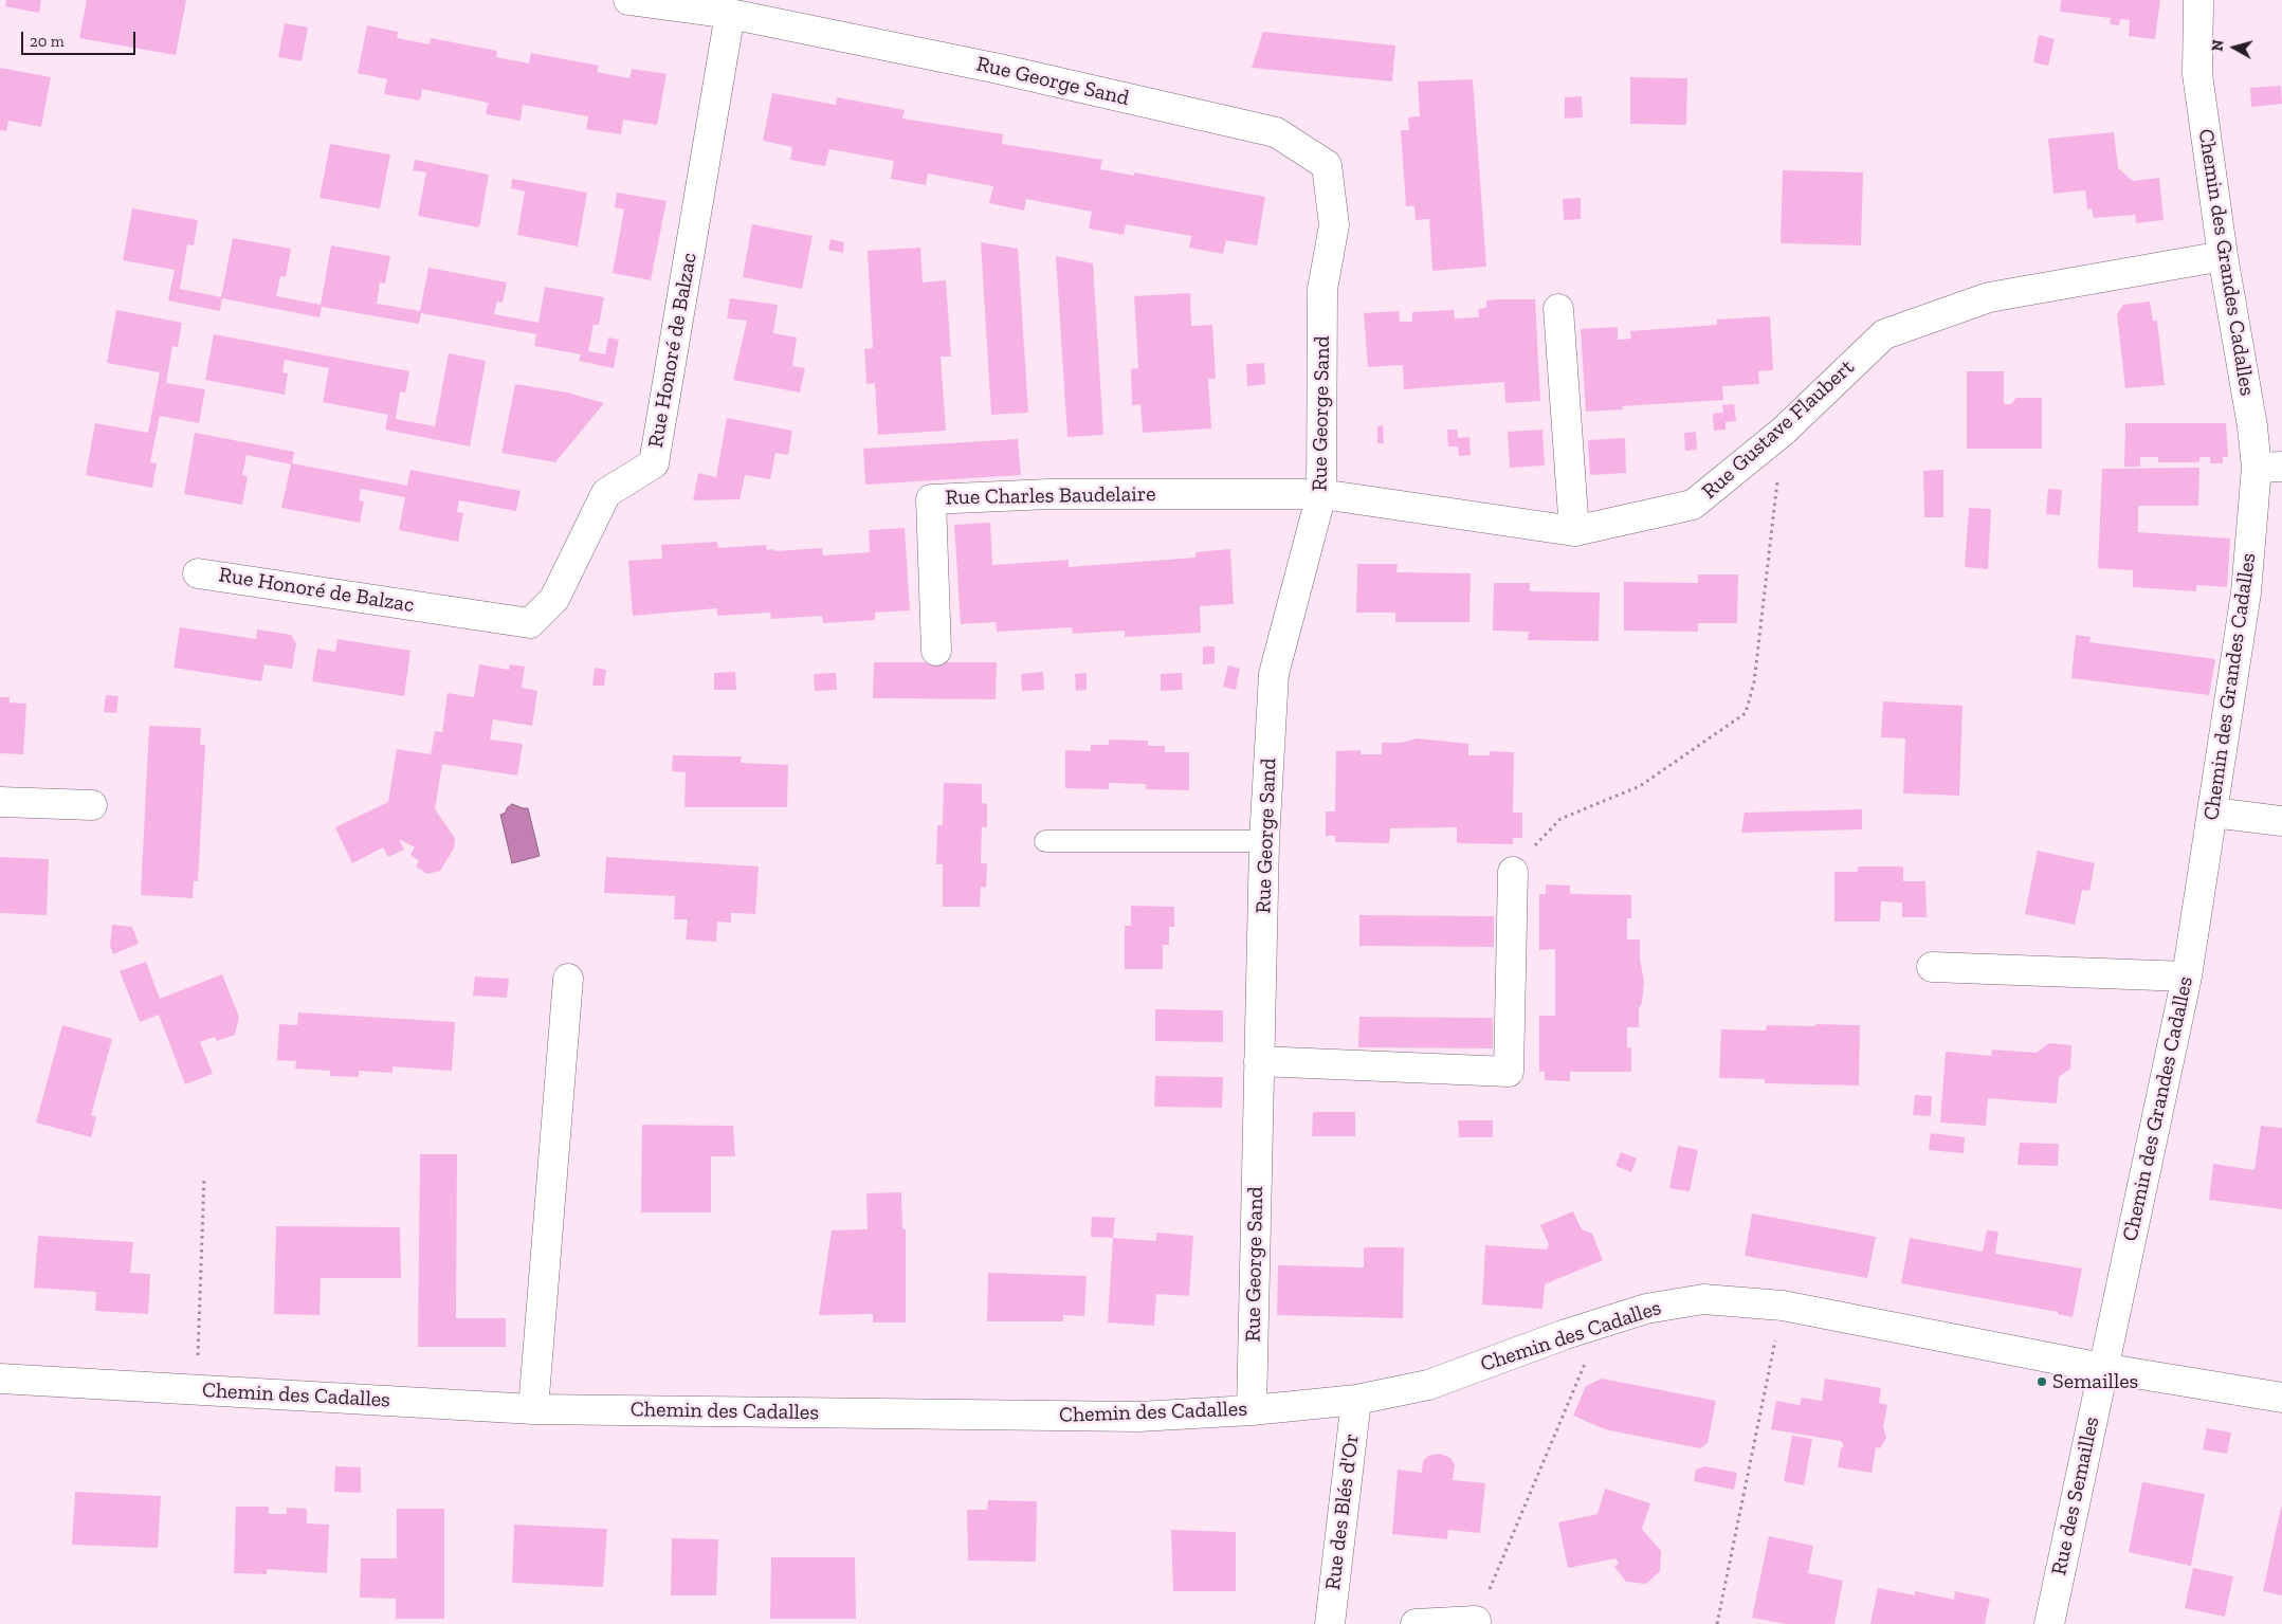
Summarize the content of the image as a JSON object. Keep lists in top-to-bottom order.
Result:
{
  "streets": {
    "street": [
      "Rue George Sand",
      "Chemin des Grandes Cadalles",
      "Rue Honoré de Balzac",
      "Rue Gustave Flaubert",
      "Rue Charles Baudelaire",
      "Chemin des Cadalles",
      "Rue des Semailles",
      "Rue des Blés d'Or"
    ]
  },
  "crossings": [
    ["Rue George Sand", "Rue Honoré de Balzac"],
    ["Rue George Sand", "Rue Gustave Flaubert"],
    ["Rue George Sand", "Rue Charles Baudelaire"],
    ["Rue George Sand", "Chemin des Cadalles"],
    ["Chemin des Grandes Cadalles", "Rue Gustave Flaubert"],
    ["Chemin des Grandes Cadalles", "Chemin des Cadalles"],
    ["Chemin des Grandes Cadalles", "Rue des Semailles"],
    ["Rue Gustave Flaubert", "Rue Charles Baudelaire"],
    ["Chemin des Cadalles", "Rue des Semailles"],
    ["Chemin des Cadalles", "Rue des Blés d'Or"]
  ],
  "places": ["Semailles"],
  "scale_bar": "20 m",
  "north": "left"
}
